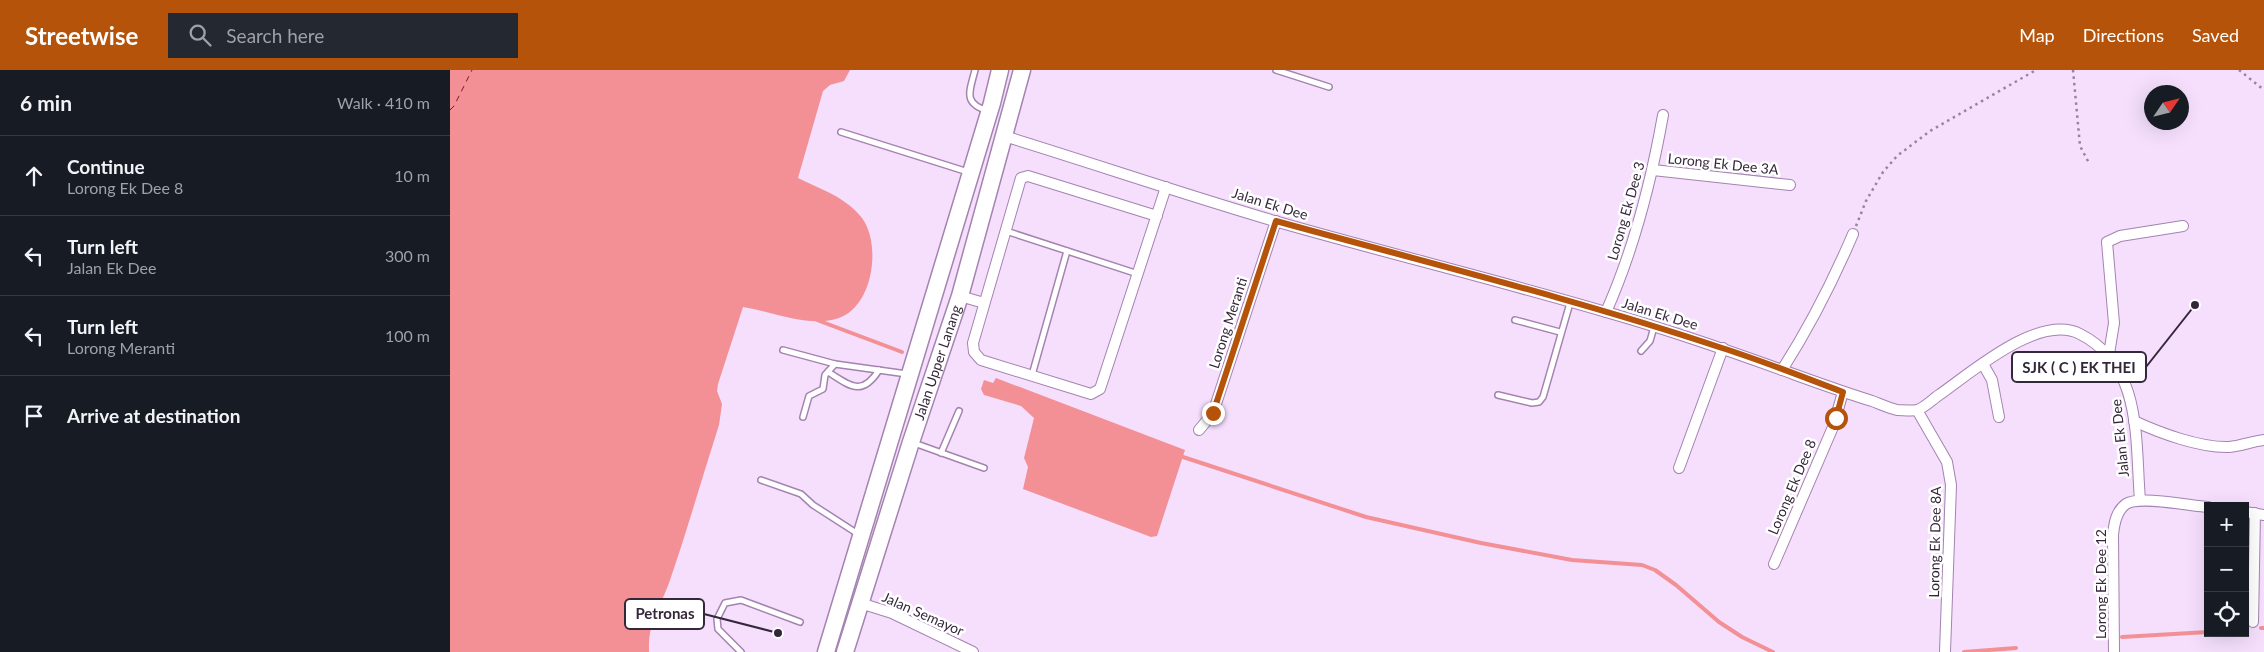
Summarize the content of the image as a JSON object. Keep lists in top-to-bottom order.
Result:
{
  "streets": {
    "main road": ["Jalan Upper Lanang"],
    "street": [
      "Lorong Ek Dee 3A",
      "Jalan Ek Dee",
      "Lorong Ek Dee 3",
      "Lorong Meranti",
      "Lorong Ek Dee 8",
      "Lorong Ek Dee 8A",
      "Lorong Ek Dee 12",
      "Jalan Semayor"
    ]
  },
  "crossings": [
    ["Lorong Ek Dee 3A", "Lorong Ek Dee 3"],
    ["Jalan Ek Dee", "Lorong Ek Dee 3"],
    ["Jalan Ek Dee", "Lorong Meranti"],
    ["Jalan Ek Dee", "Jalan Upper Lanang"],
    ["Jalan Ek Dee", "Lorong Ek Dee 8"],
    ["Jalan Ek Dee", "Lorong Ek Dee 8A"],
    ["Jalan Ek Dee", "Lorong Ek Dee 12"],
    ["Jalan Upper Lanang", "Jalan Semayor"]
  ],
  "places": ["SJK ( C ) EK THEI", "Petronas"],
  "north": "top right",
  "page": {
    "header": "Streetwise",
    "search": "Search here",
    "nav": ["Map", "Directions", "Saved"],
    "heading": ["6 min", "Walk · 410 m"],
    "list": [
      ["Continue", "Lorong Ek Dee 8", "10 m"],
      ["Turn left", "Jalan Ek Dee", "300 m"],
      ["Turn left", "Lorong Meranti", "100 m"],
      "Arrive at destination"
    ],
    "map_buttons": ["+", "−"]
  }
}
